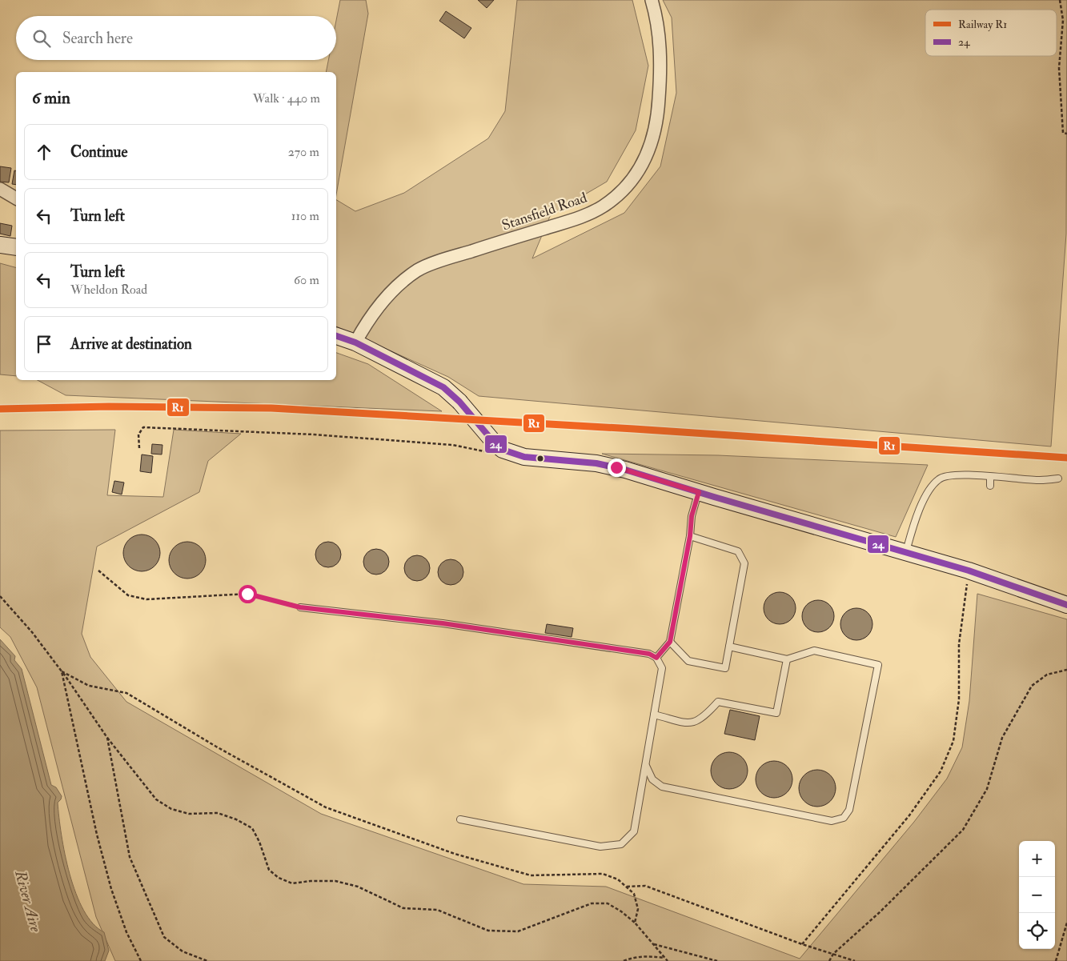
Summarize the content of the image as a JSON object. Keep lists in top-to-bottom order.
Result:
{
  "streets": {
    "street": ["Stansfield Road"]
  },
  "water": ["River Aire"],
  "lines": ["transit line 24", "rail line R1"],
  "legend": ["Railway R1", "24"],
  "page": {
    "search": "Search here",
    "heading": ["6 min", "Walk · 440 m"],
    "list": [
      ["Continue", "270 m"],
      ["Turn left", "110 m"],
      ["Turn left", "Wheldon Road", "60 m"],
      "Arrive at destination"
    ],
    "map_buttons": ["+", "−"]
  }
}
